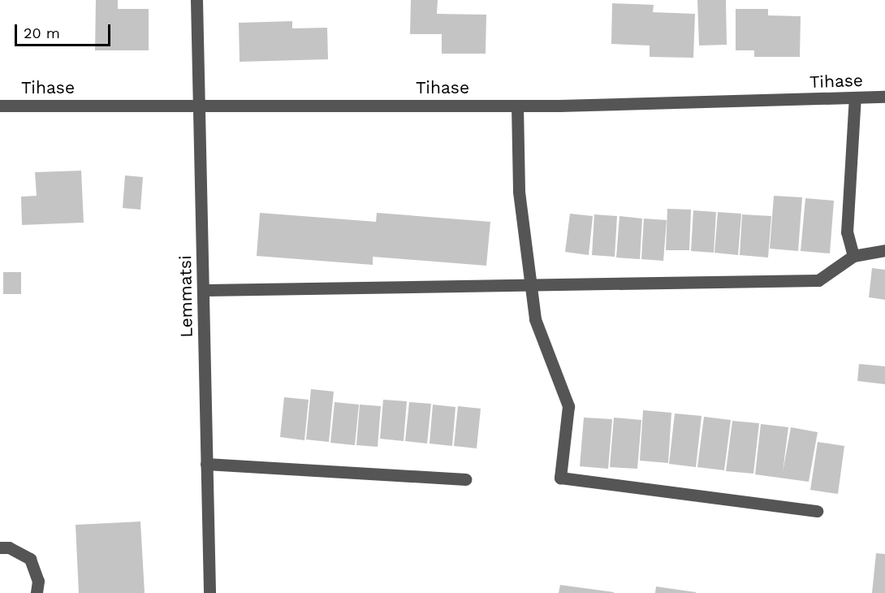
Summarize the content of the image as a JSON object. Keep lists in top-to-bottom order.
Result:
{
  "streets": {
    "street": ["Tihase", "Lemmatsi"]
  },
  "crossings": [
    ["Tihase", "Lemmatsi"]
  ],
  "scale_bar": "20 m"
}
